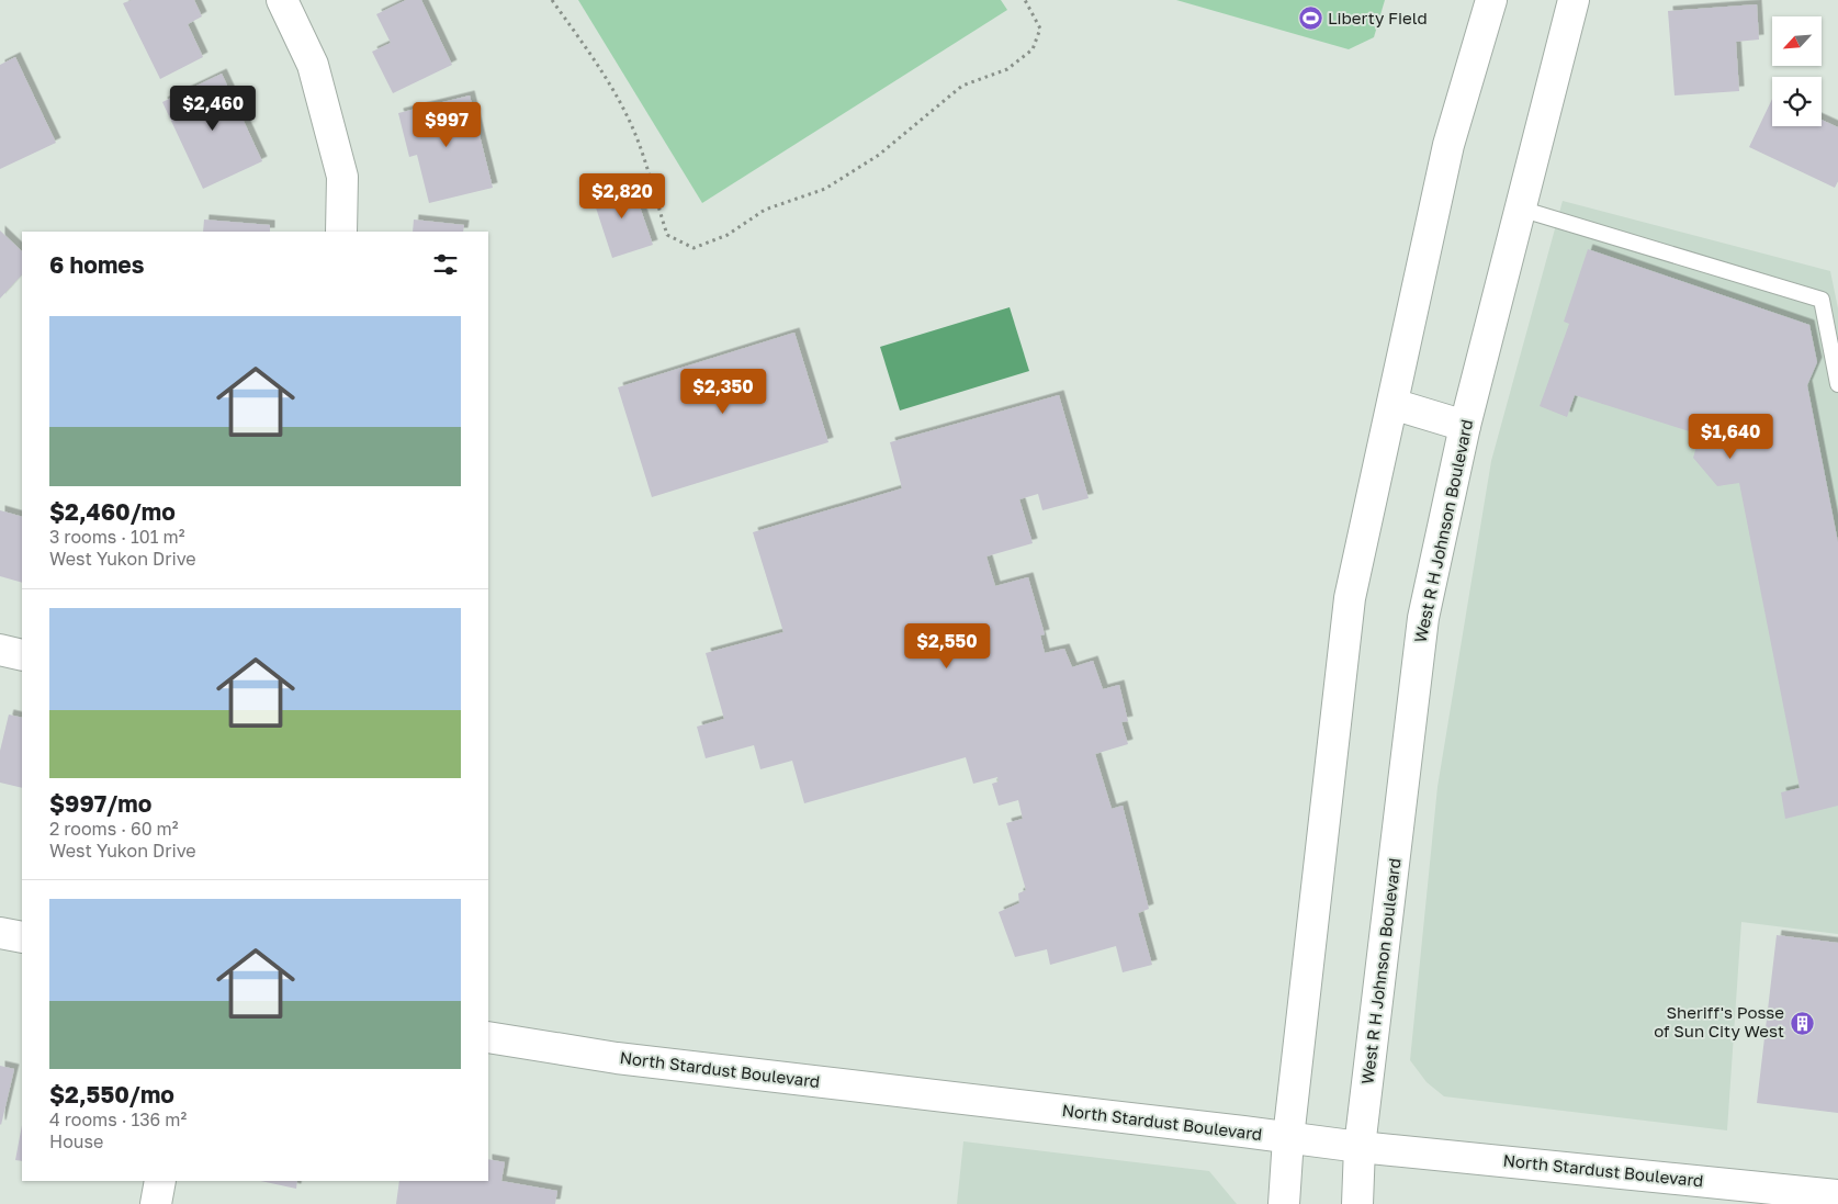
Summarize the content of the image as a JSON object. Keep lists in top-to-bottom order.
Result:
{
  "streets": {
    "main road": ["West R H Johnson Boulevard", "North Stardust Boulevard"]
  },
  "crossings": [
    ["West R H Johnson Boulevard", "North Stardust Boulevard"]
  ],
  "places": {
    "sports": ["Liberty Field"],
    "building": ["Sheriff's Posse of Sun City West"]
  },
  "north": "bottom left",
  "page": {
    "price": [
      "$2,460",
      "$997",
      "$2,820",
      "$2,350",
      "$1,640",
      "$2,550"
    ],
    "heading": "6 homes",
    "list": [
      {
        "name": "$2,460/mo",
        "note": "3 rooms · 101 m² · West Yukon Drive"
      },
      {
        "name": "$997/mo",
        "note": "2 rooms · 60 m² · West Yukon Drive"
      },
      {
        "name": "$2,550/mo",
        "note": "4 rooms · 136 m² · House"
      }
    ]
  }
}
